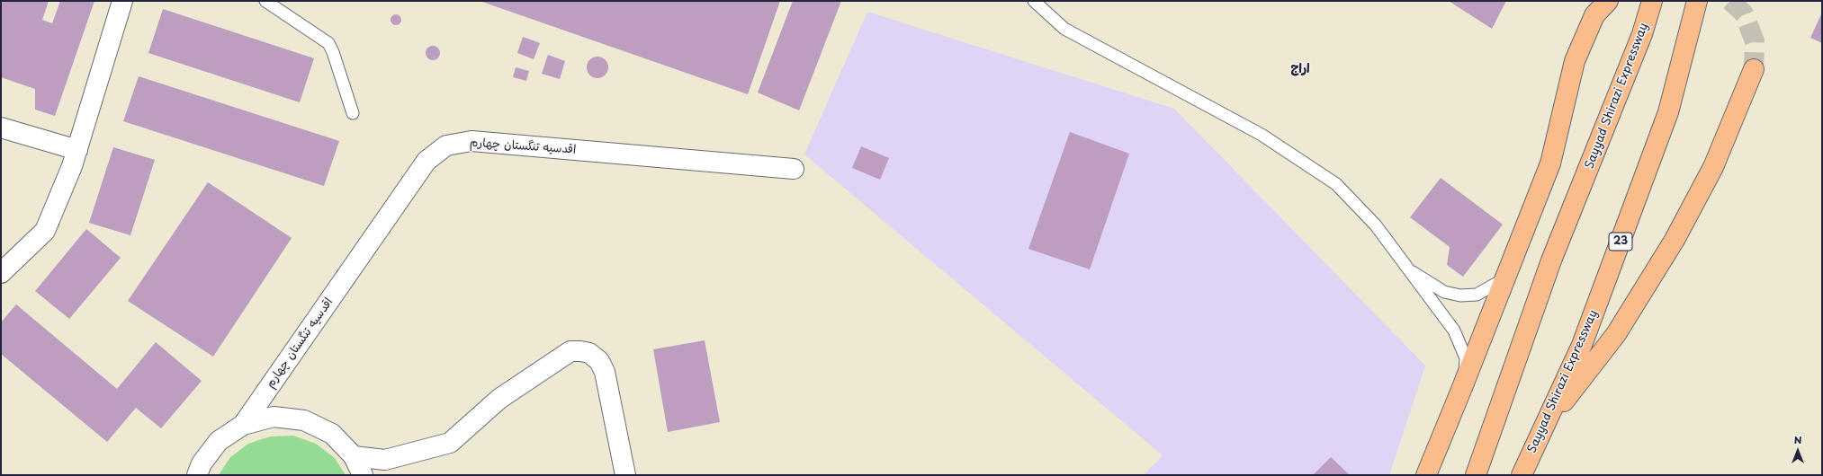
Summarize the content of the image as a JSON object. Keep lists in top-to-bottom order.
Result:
{
  "streets": {
    "highway": ["Sayyad Shirazi Expressway", "23"],
    "street": ["اقدسیه تنگستان چهارم"]
  },
  "districts": ["اراج"],
  "north": "top"
}
